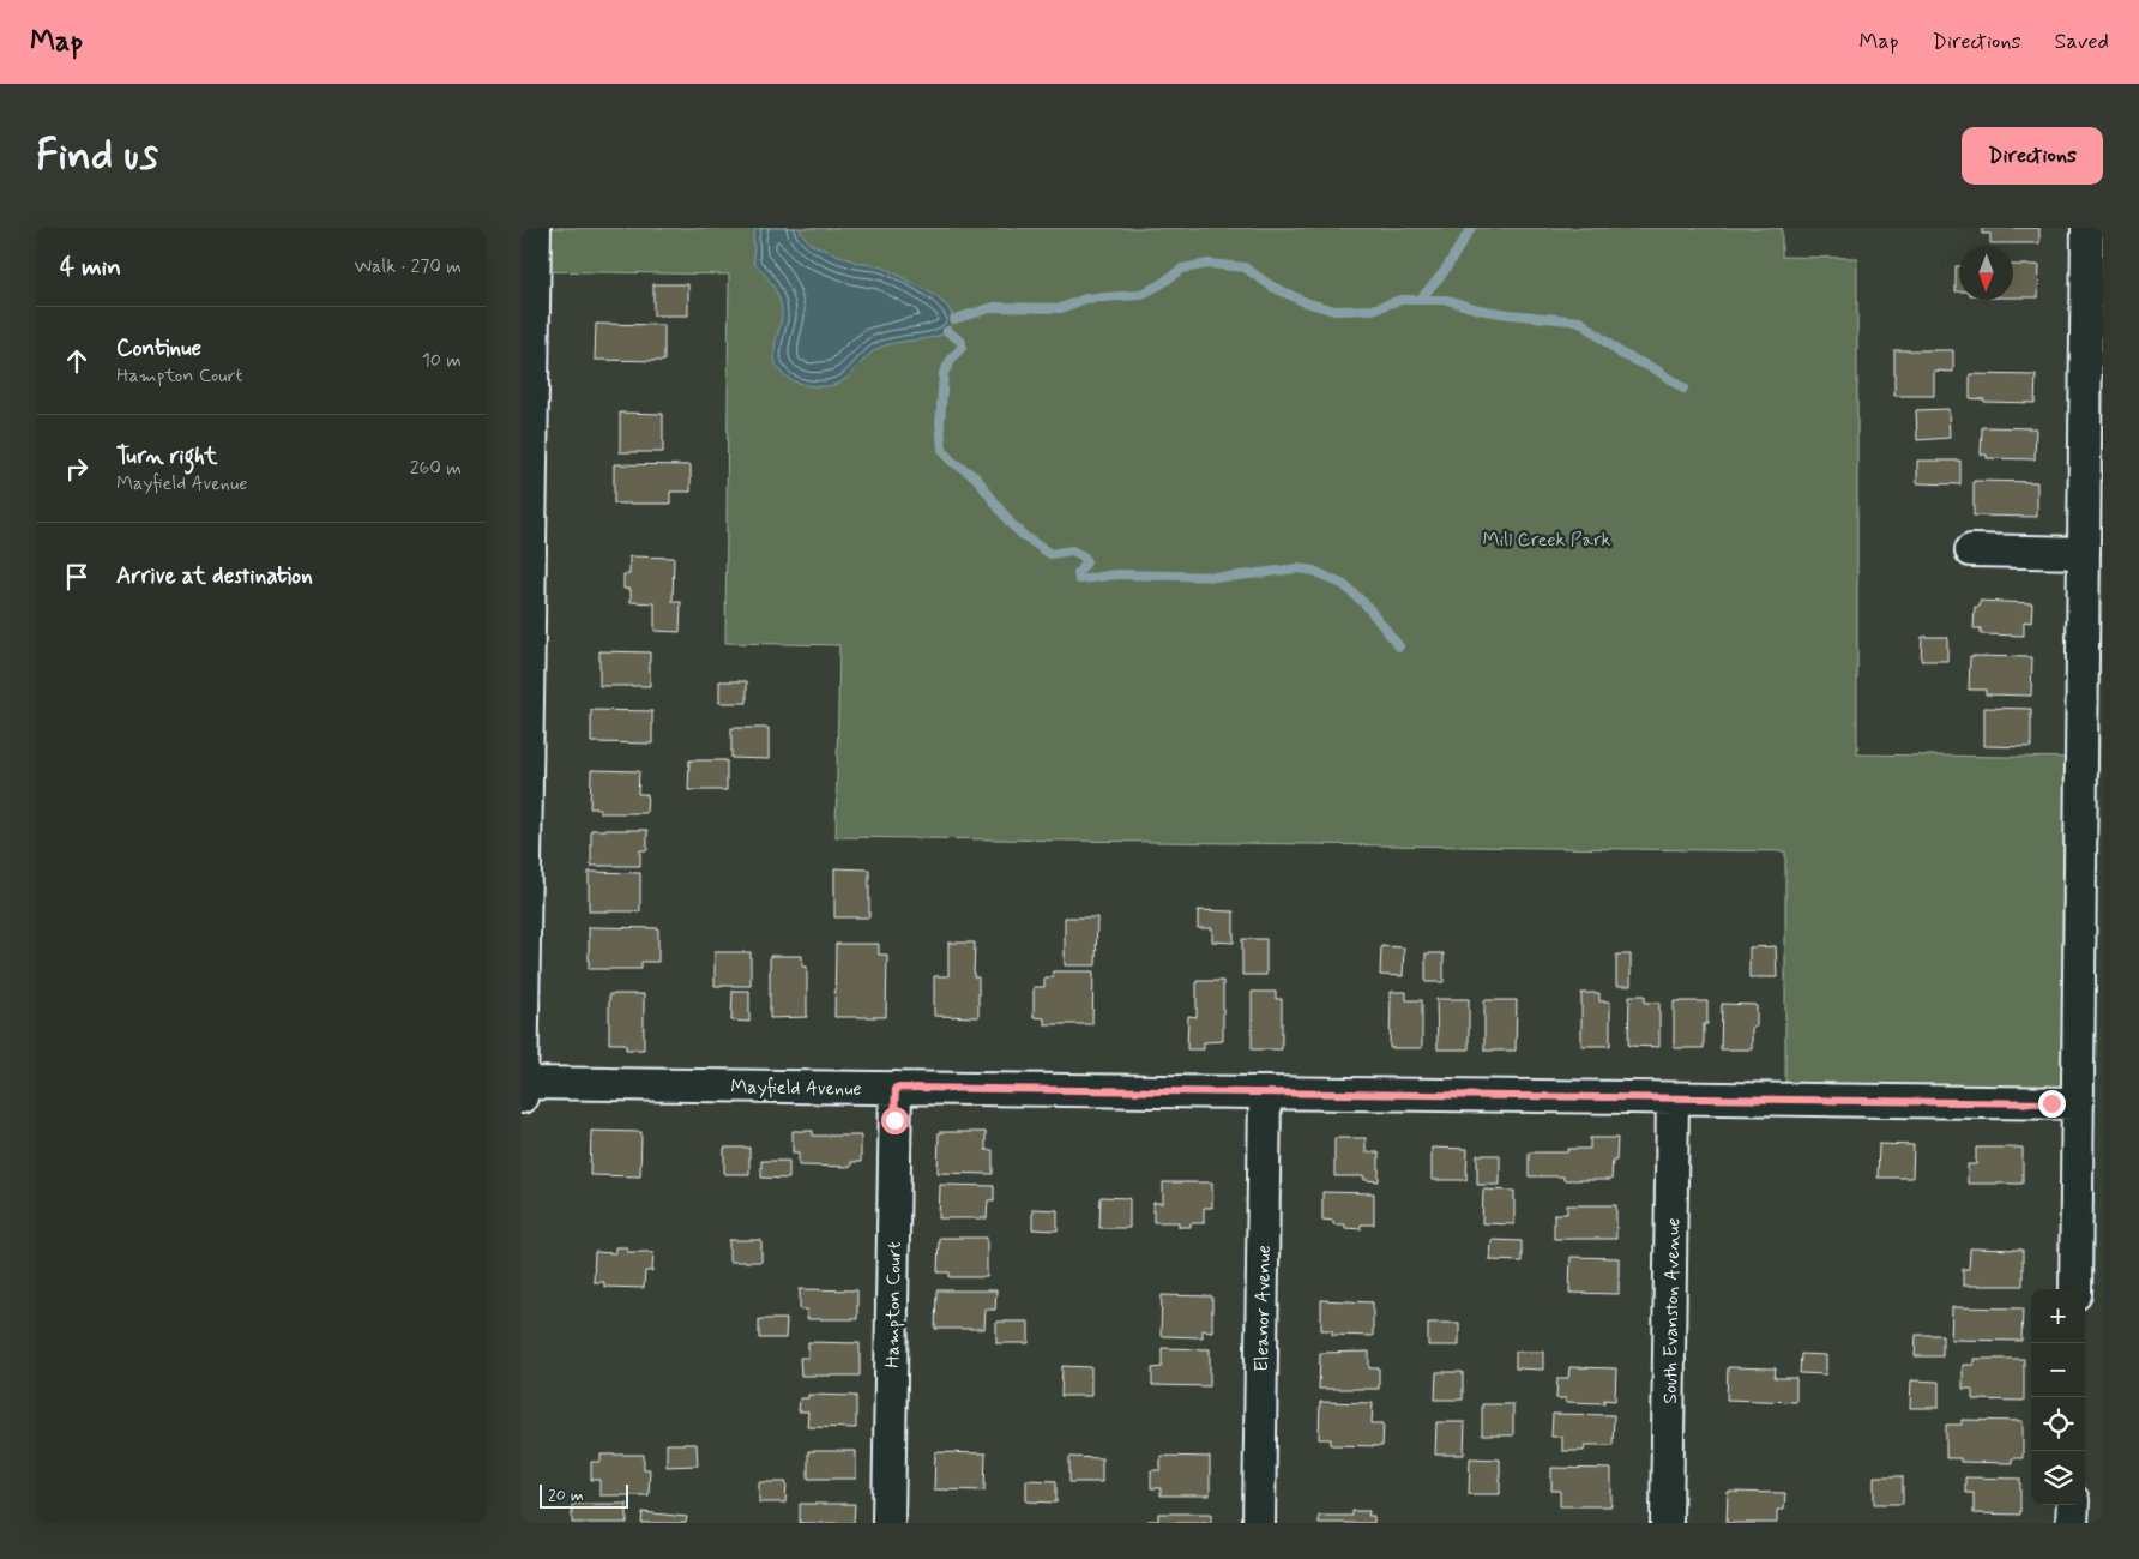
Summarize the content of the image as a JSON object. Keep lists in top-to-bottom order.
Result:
{
  "streets": {
    "street": [
      "Mayfield Avenue",
      "Hampton Court",
      "Eleanor Avenue",
      "South Evanston Avenue"
    ]
  },
  "crossings": [
    ["Mayfield Avenue", "Hampton Court"],
    ["Mayfield Avenue", "Eleanor Avenue"],
    ["Mayfield Avenue", "South Evanston Avenue"]
  ],
  "parks": ["Mill Creek Park"],
  "scale_bar": "20 m",
  "north": "bottom",
  "page": {
    "header": "Map",
    "nav": ["Map", "Directions", "Saved"],
    "buttons": "Directions",
    "title": "Find us",
    "heading": ["4 min", "Walk · 270 m"],
    "list": [
      ["Continue", "Hampton Court", "10 m"],
      ["Turn right", "Mayfield Avenue", "260 m"],
      "Arrive at destination"
    ],
    "map_buttons": ["+", "−"],
    "scale": "20 m"
  }
}
